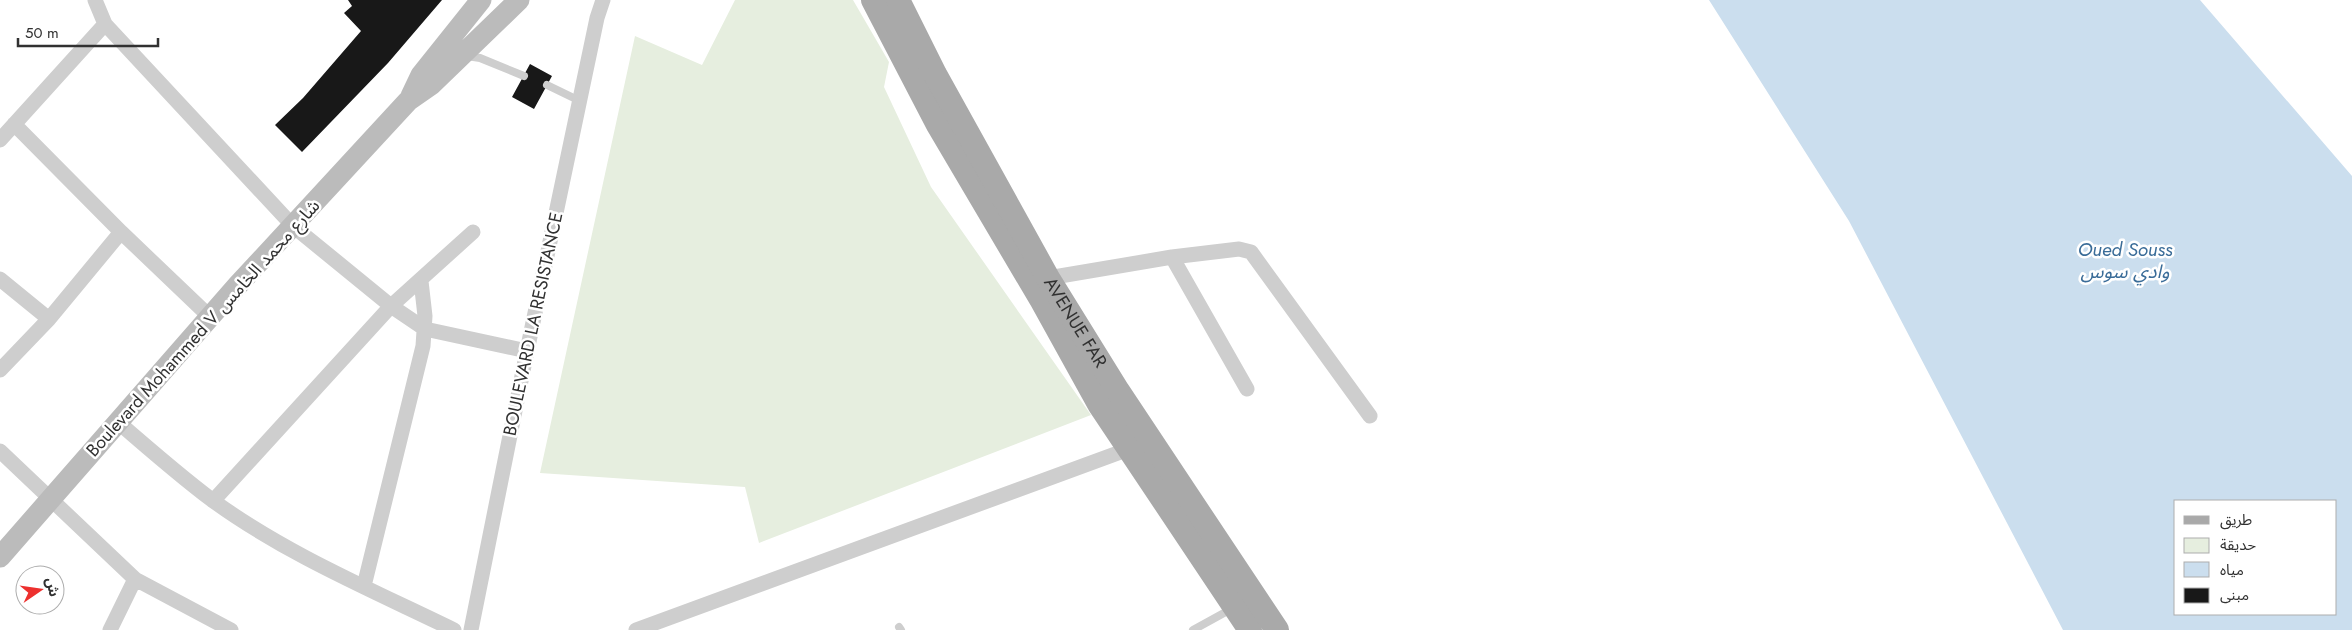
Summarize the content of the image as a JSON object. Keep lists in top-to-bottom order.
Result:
{
  "streets": {
    "main road": ["AVENUE FAR", "Boulevard Mohammed V شارع محمد الخامس"],
    "street": ["BOULEVARD LA RESISTANCE"]
  },
  "water": ["Oued Souss وادي سوس"],
  "legend": [
    "طريق",
    "حديقة",
    "مياه",
    "مبنى"
  ],
  "scale_bar": "50 m",
  "north": "right"
}
